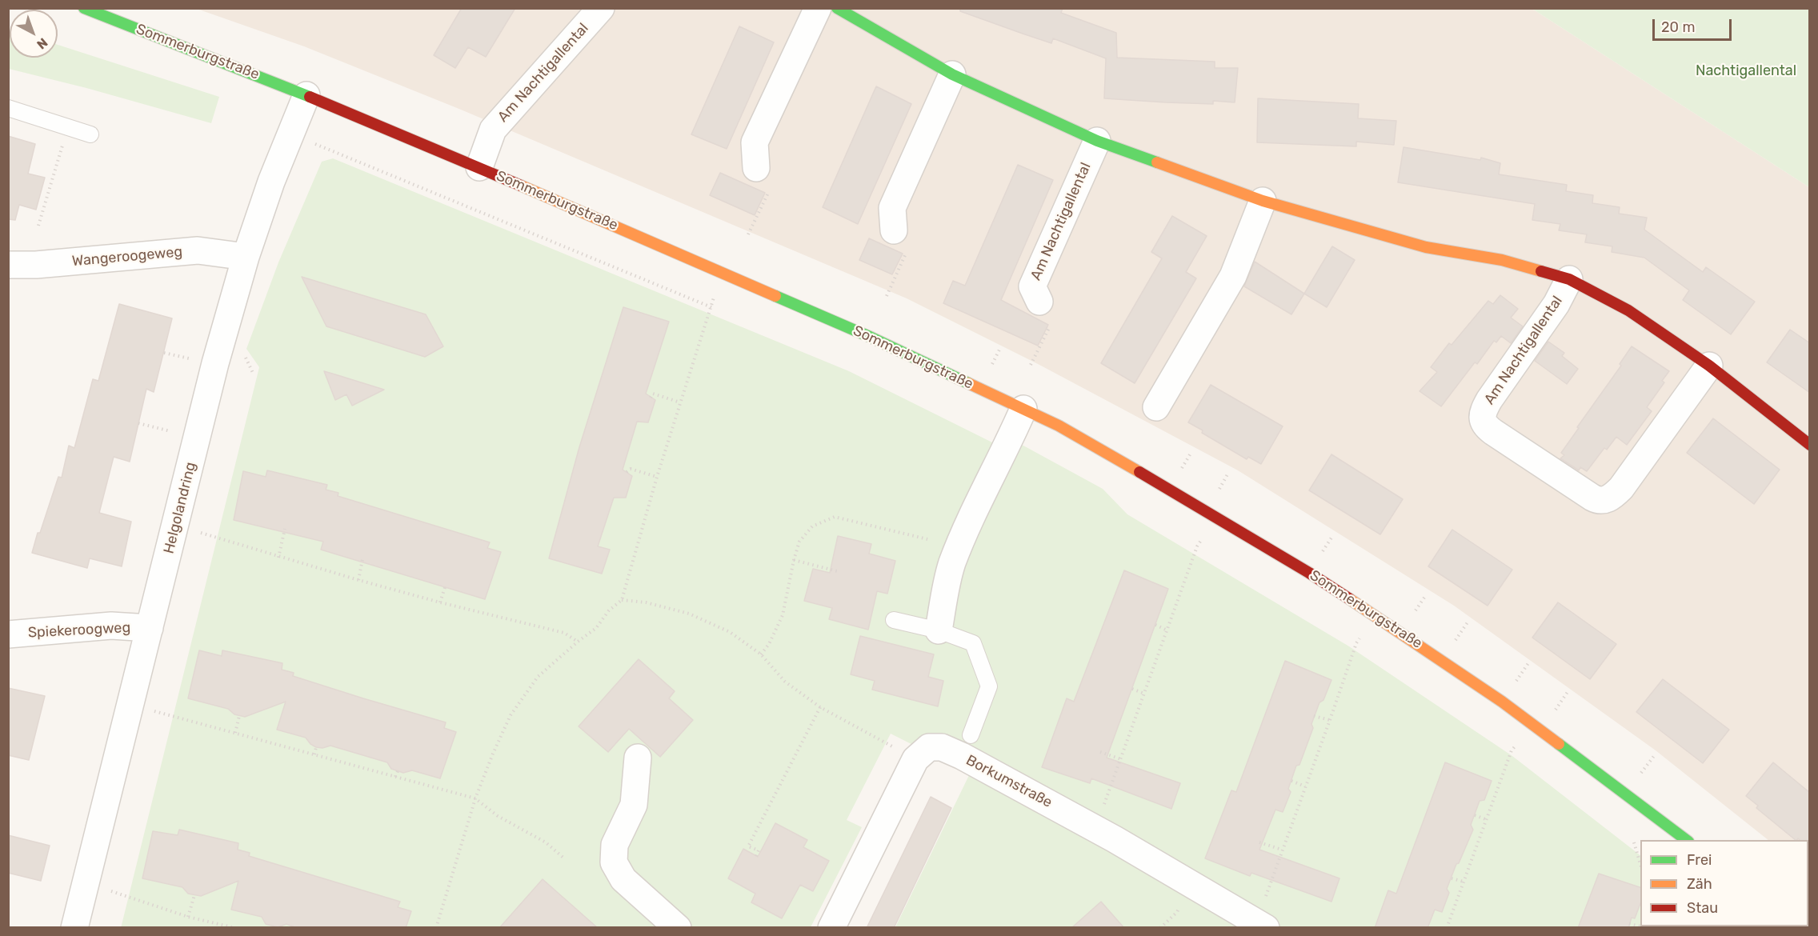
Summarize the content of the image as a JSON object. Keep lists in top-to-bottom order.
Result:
{
  "streets": {
    "street": [
      "Sommerburgstraße",
      "Am Nachtigallental",
      "Wangeroogeweg",
      "Helgolandring",
      "Spiekeroogweg",
      "Borkumstraße"
    ]
  },
  "crossings": [
    ["Sommerburgstraße", "Am Nachtigallental"],
    ["Sommerburgstraße", "Helgolandring"],
    ["Wangeroogeweg", "Helgolandring"],
    ["Helgolandring", "Spiekeroogweg"]
  ],
  "parks": ["Nachtigallental"],
  "legend": ["Frei", "Zäh", "Stau"],
  "scale_bar": "20 m",
  "north": "bottom right"
}
